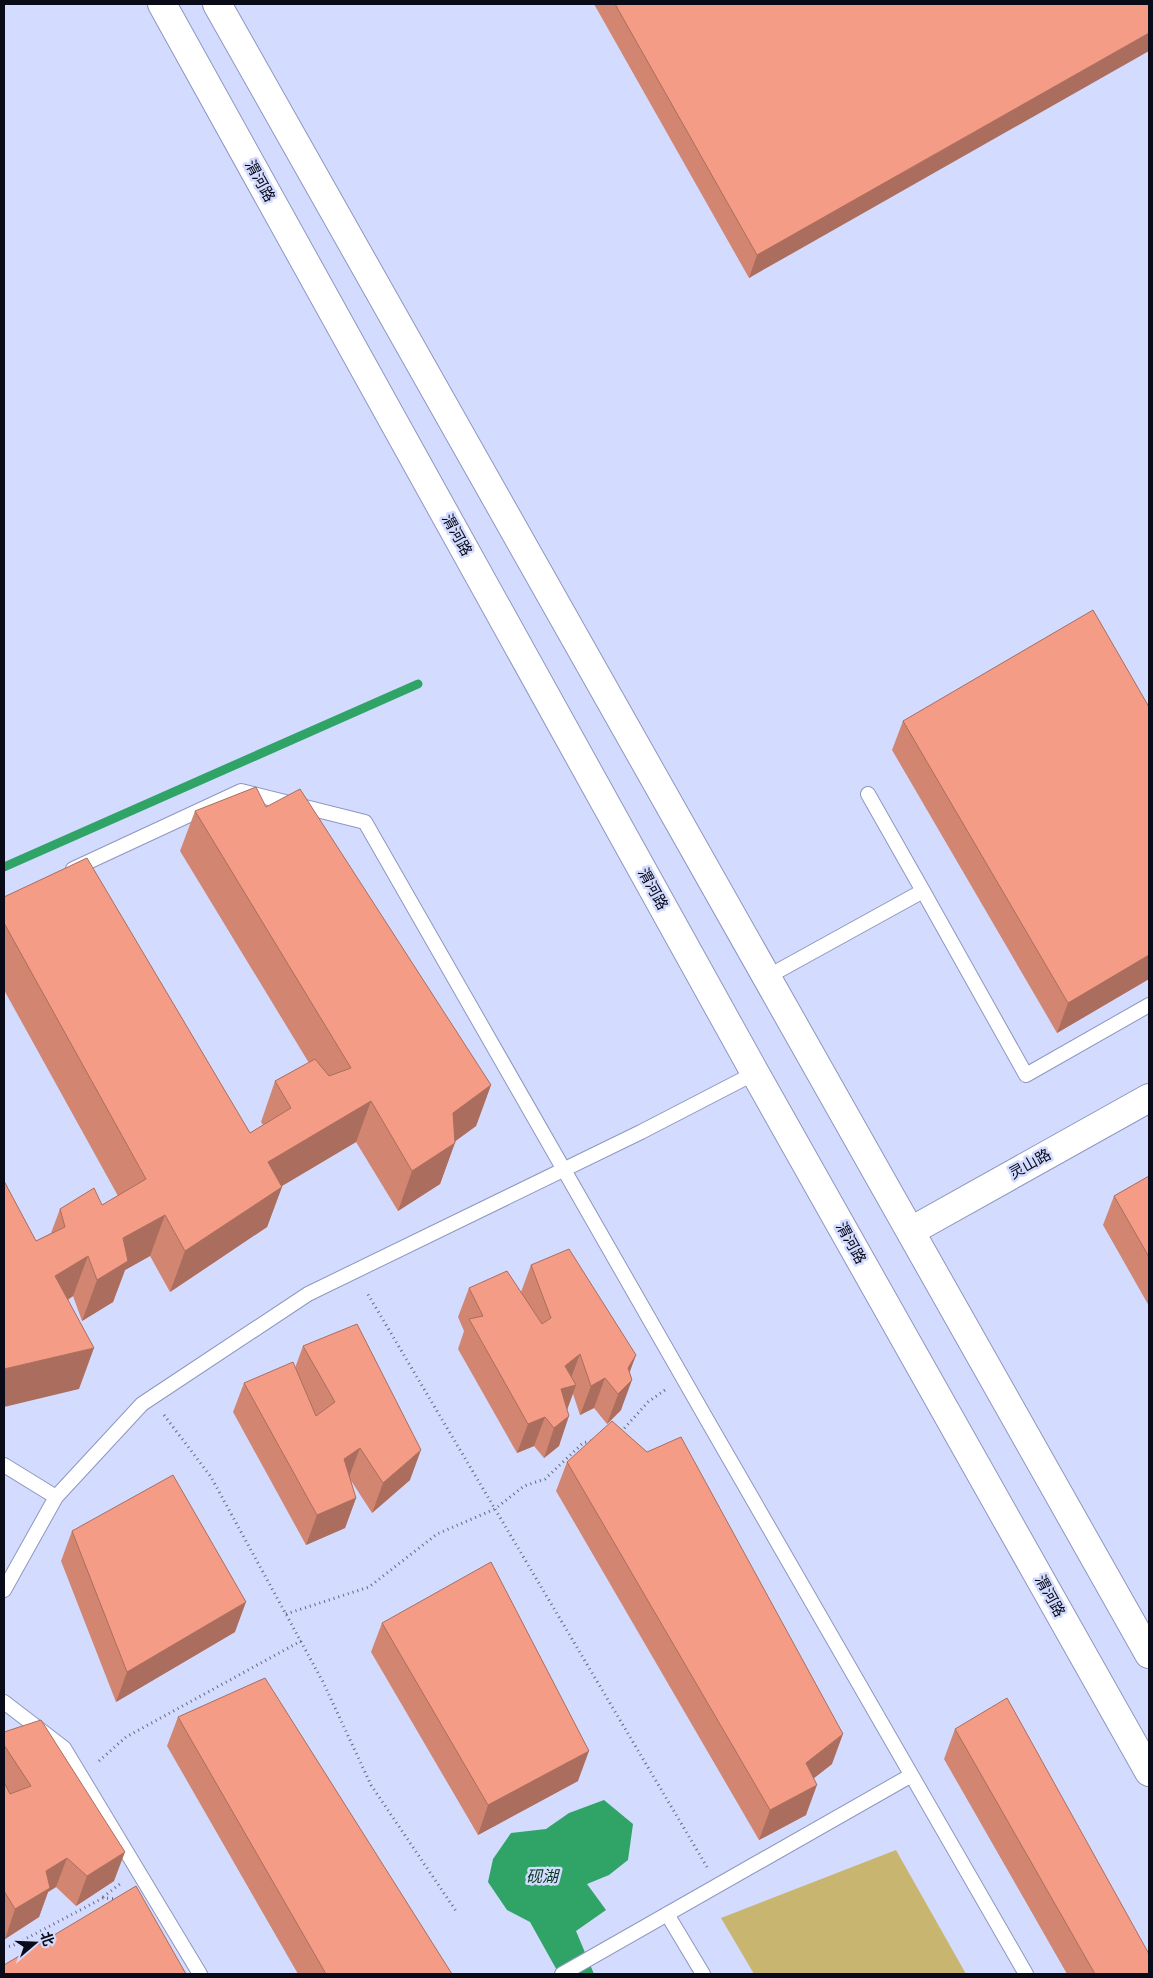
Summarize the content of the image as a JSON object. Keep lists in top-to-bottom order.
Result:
{
  "streets": {
    "main road": ["渭河路", "灵山路"]
  },
  "water": ["砚湖"],
  "north": "right"
}
